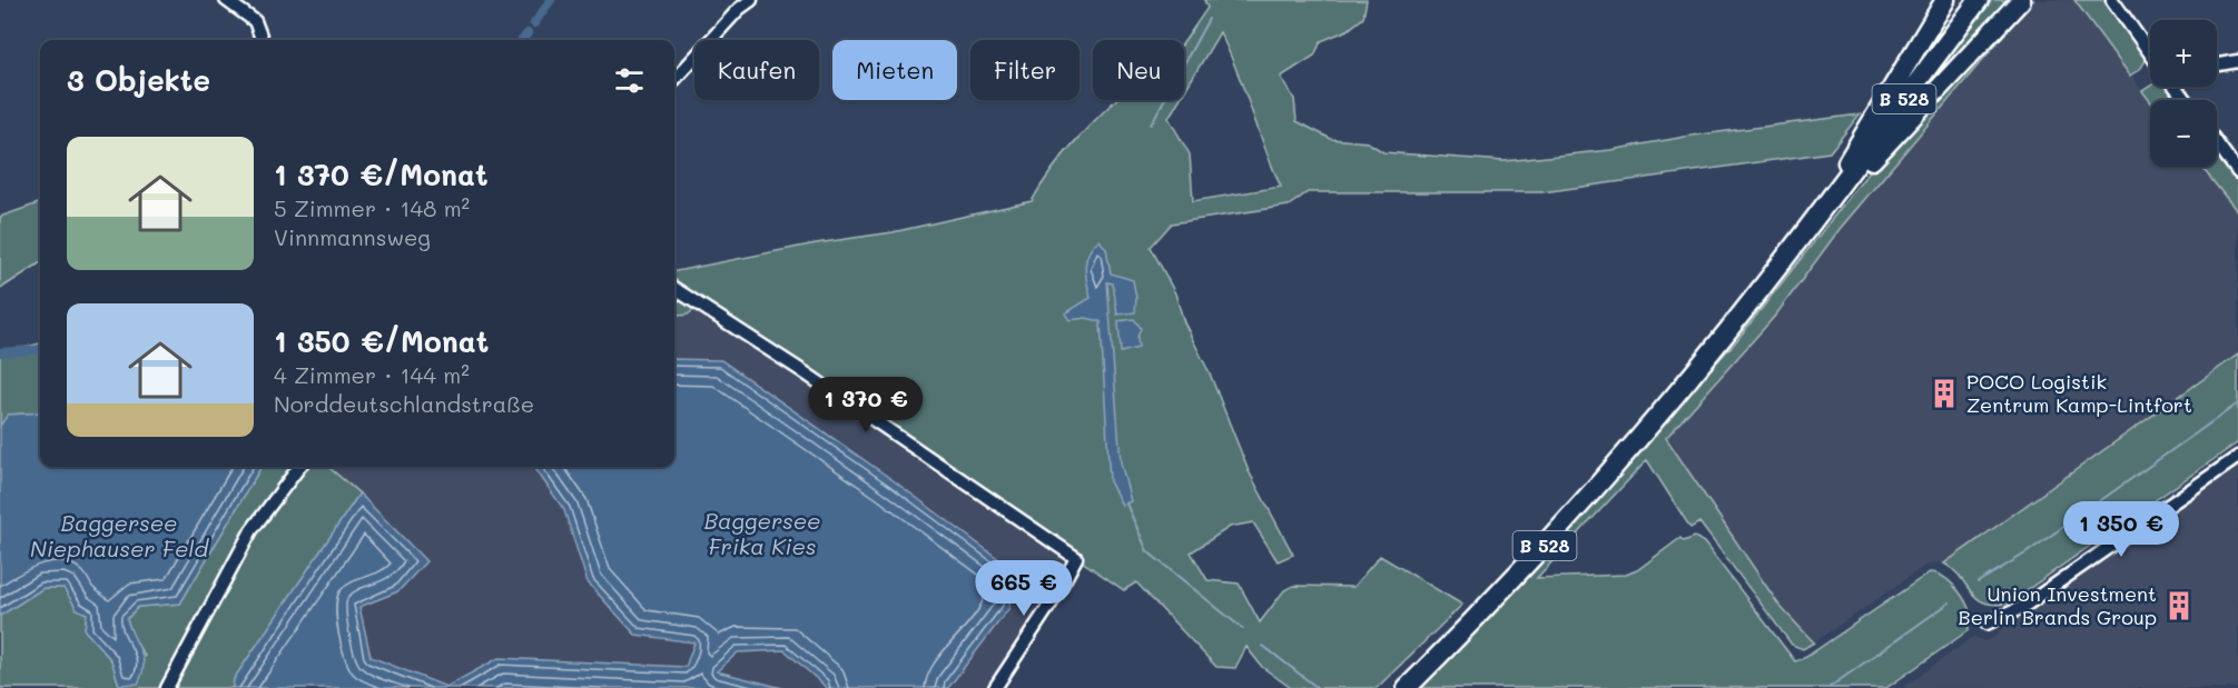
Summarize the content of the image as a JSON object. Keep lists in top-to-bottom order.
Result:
{
  "streets": {
    "highway": ["B 528"]
  },
  "water": ["Baggersee Frika Kies", "Baggersee Niephauser Feld"],
  "places": {
    "building": ["POCO Logistik Zentrum Kamp-Lintfort", "Union Investment Berlin Brands Group"]
  },
  "page": {
    "map_buttons": ["+", "−"],
    "chip": [
      "Kaufen",
      "Mieten",
      "Filter",
      "Neu"
    ],
    "heading": "3 Objekte",
    "list": [
      {
        "name": "1 370 €/Monat",
        "note": "5 Zimmer · 148 m² · Vinnmannsweg"
      },
      {
        "name": "1 350 €/Monat",
        "note": "4 Zimmer · 144 m² · Norddeutschlandstraße"
      }
    ],
    "price": ["1 370 €", "1 350 €", "665 €"]
  }
}
